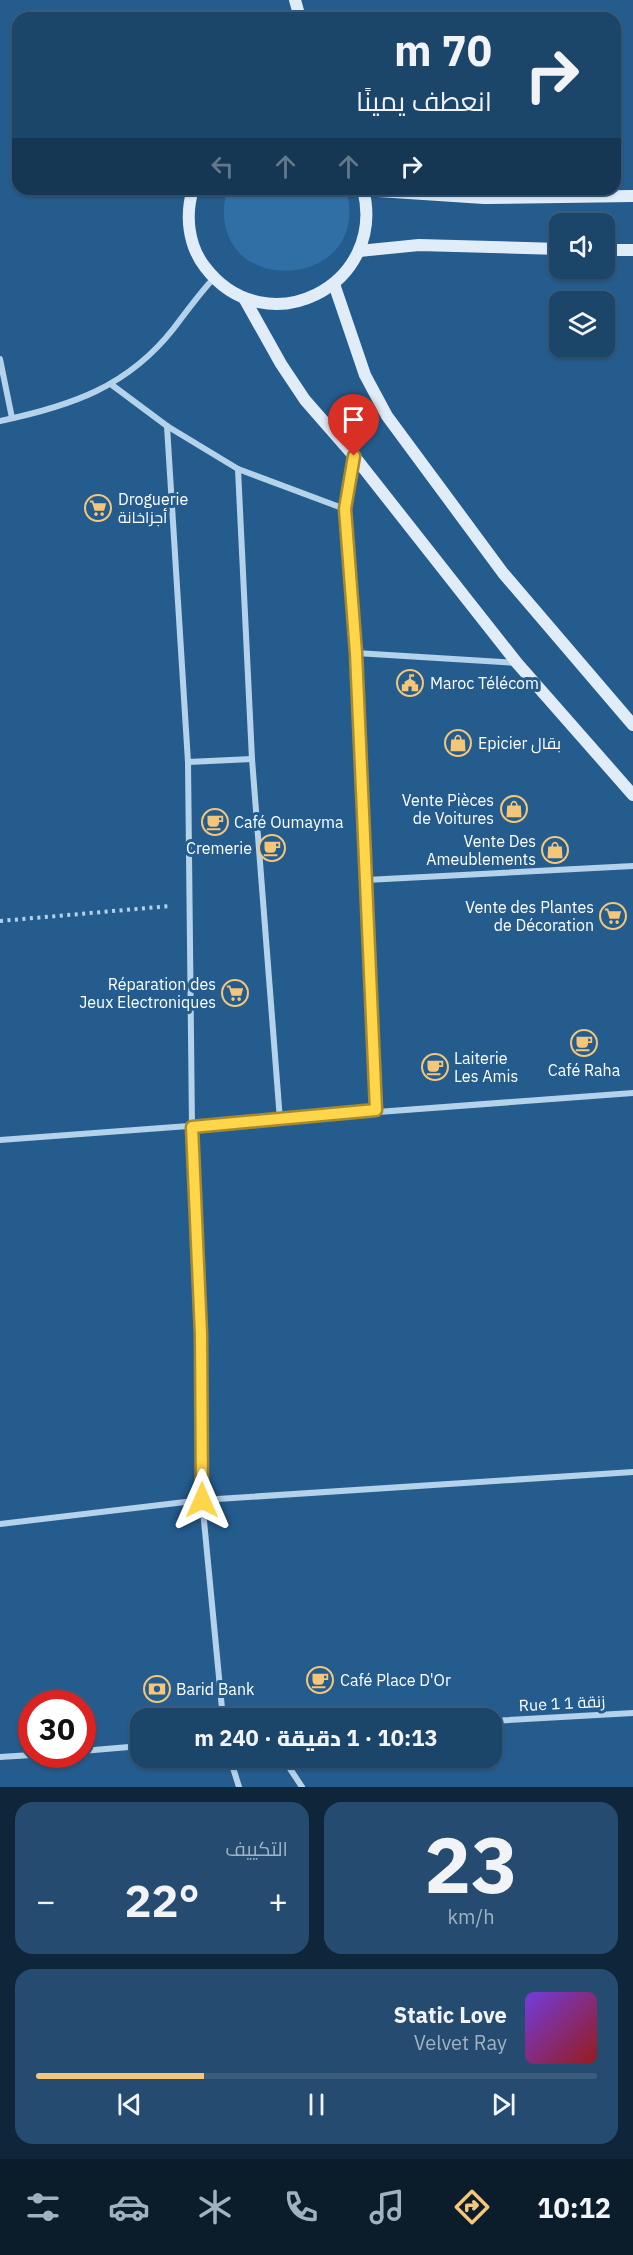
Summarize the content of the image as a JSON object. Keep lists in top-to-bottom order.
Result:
{
  "streets": {
    "street": ["Rue 1 زنقة 1"]
  },
  "places": {
    "supermarket": ["Droguerie أجزاخانة", "Vente des Plantes de Décoration", "Réparation des Jeux Electroniques"],
    "public building": ["Maroc Télécom"],
    "shop": ["Epicier بقال", "Vente Pièces de Voitures", "Vente Des Ameublements"],
    "cafe": [
      "Café Oumayma",
      "Cremerie",
      "Café Raha",
      "Laiterie Les Amis",
      "Café Place D'Or"
    ],
    "bank": ["Barid Bank"]
  },
  "page": {
    "turn": ["70 m", "انعطف يمينًا"],
    "limit": "30",
    "trip": "10:13 · 1 دقيقة · 240 m",
    "tile": [
      ["23", "km/h"],
      "التكييف"
    ],
    "heat": ["−", "22°", "+"],
    "song": ["Static Love", "Velvet Ray"],
    "tabs": "10:12"
  }
}
